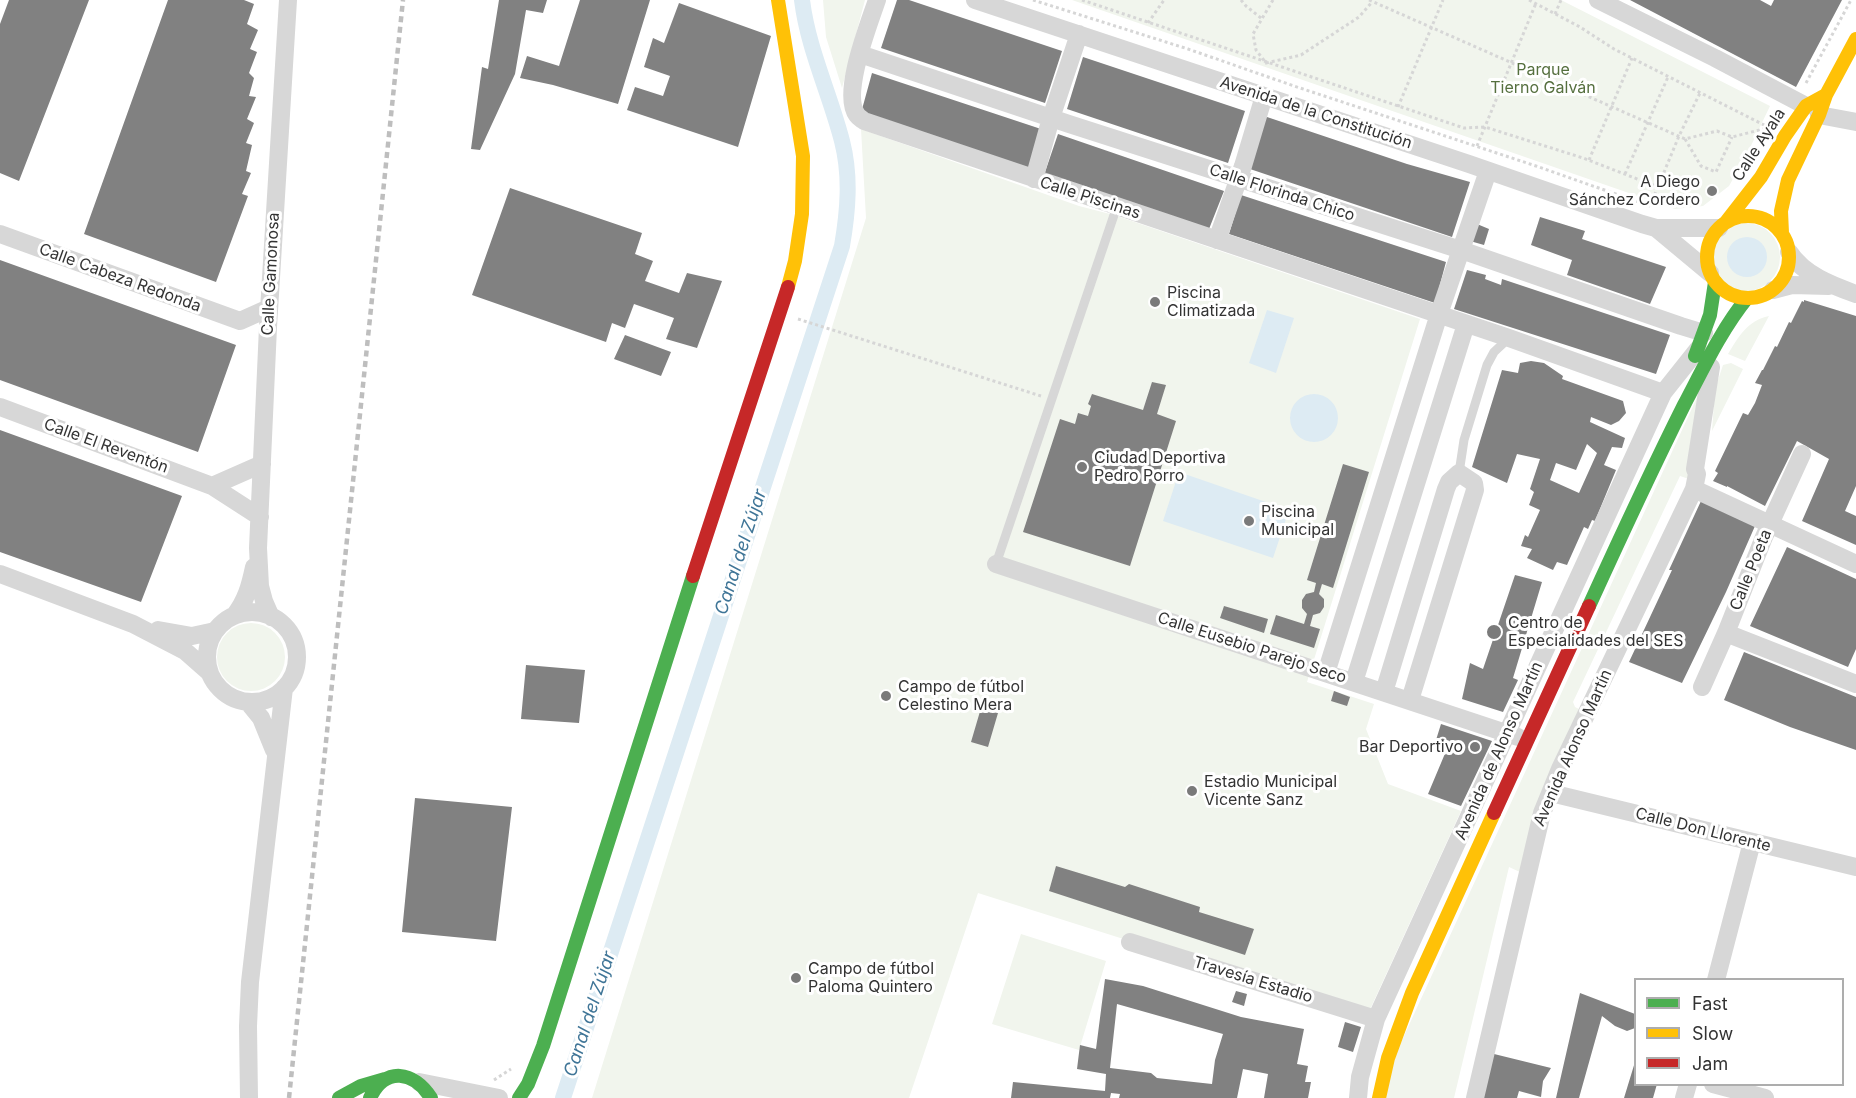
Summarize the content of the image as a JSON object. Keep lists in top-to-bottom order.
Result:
{
  "streets": {
    "main road": ["Calle Ayala", "Avenida de Alonso Martín"],
    "street": [
      "Avenida de la Constitución",
      "Calle Florinda Chico",
      "Calle Piscinas",
      "Calle Gamonosa",
      "Calle Cabeza Redonda",
      "Calle El Reventón",
      "Calle Poeta",
      "Calle Eusebio Parejo Seco",
      "Avenida Alonso Martín",
      "Calle Don Llorente",
      "Travesía Estadio"
    ]
  },
  "crossings": [
    ["Calle Ayala", "Avenida Alonso Martín"],
    ["Calle Ayala", "Avenida de Alonso Martín"],
    ["Calle Florinda Chico", "Calle Piscinas"],
    ["Calle Florinda Chico", "Avenida de Alonso Martín"],
    ["Calle Piscinas", "Avenida de Alonso Martín"],
    ["Calle Gamonosa", "Calle Cabeza Redonda"],
    ["Calle Gamonosa", "Calle El Reventón"],
    ["Calle Eusebio Parejo Seco", "Avenida de Alonso Martín"],
    ["Avenida Alonso Martín", "Avenida de Alonso Martín"],
    ["Avenida Alonso Martín", "Calle Don Llorente"],
    ["Avenida de Alonso Martín", "Travesía Estadio"]
  ],
  "water": ["Canal del Zújar"],
  "parks": ["Parque Tierno Galván"],
  "places": [
    "A Diego Sánchez Cordero",
    "Piscina Climatizada",
    "Ciudad Deportiva Pedro Porro",
    "Piscina Municipal",
    "Centro de Especialidades del SES",
    "Campo de fútbol Celestino Mera",
    "Bar Deportivo",
    "Estadio Municipal Vicente Sanz",
    "Campo de fútbol Paloma Quintero"
  ],
  "legend": ["Fast", "Slow", "Jam"]
}
